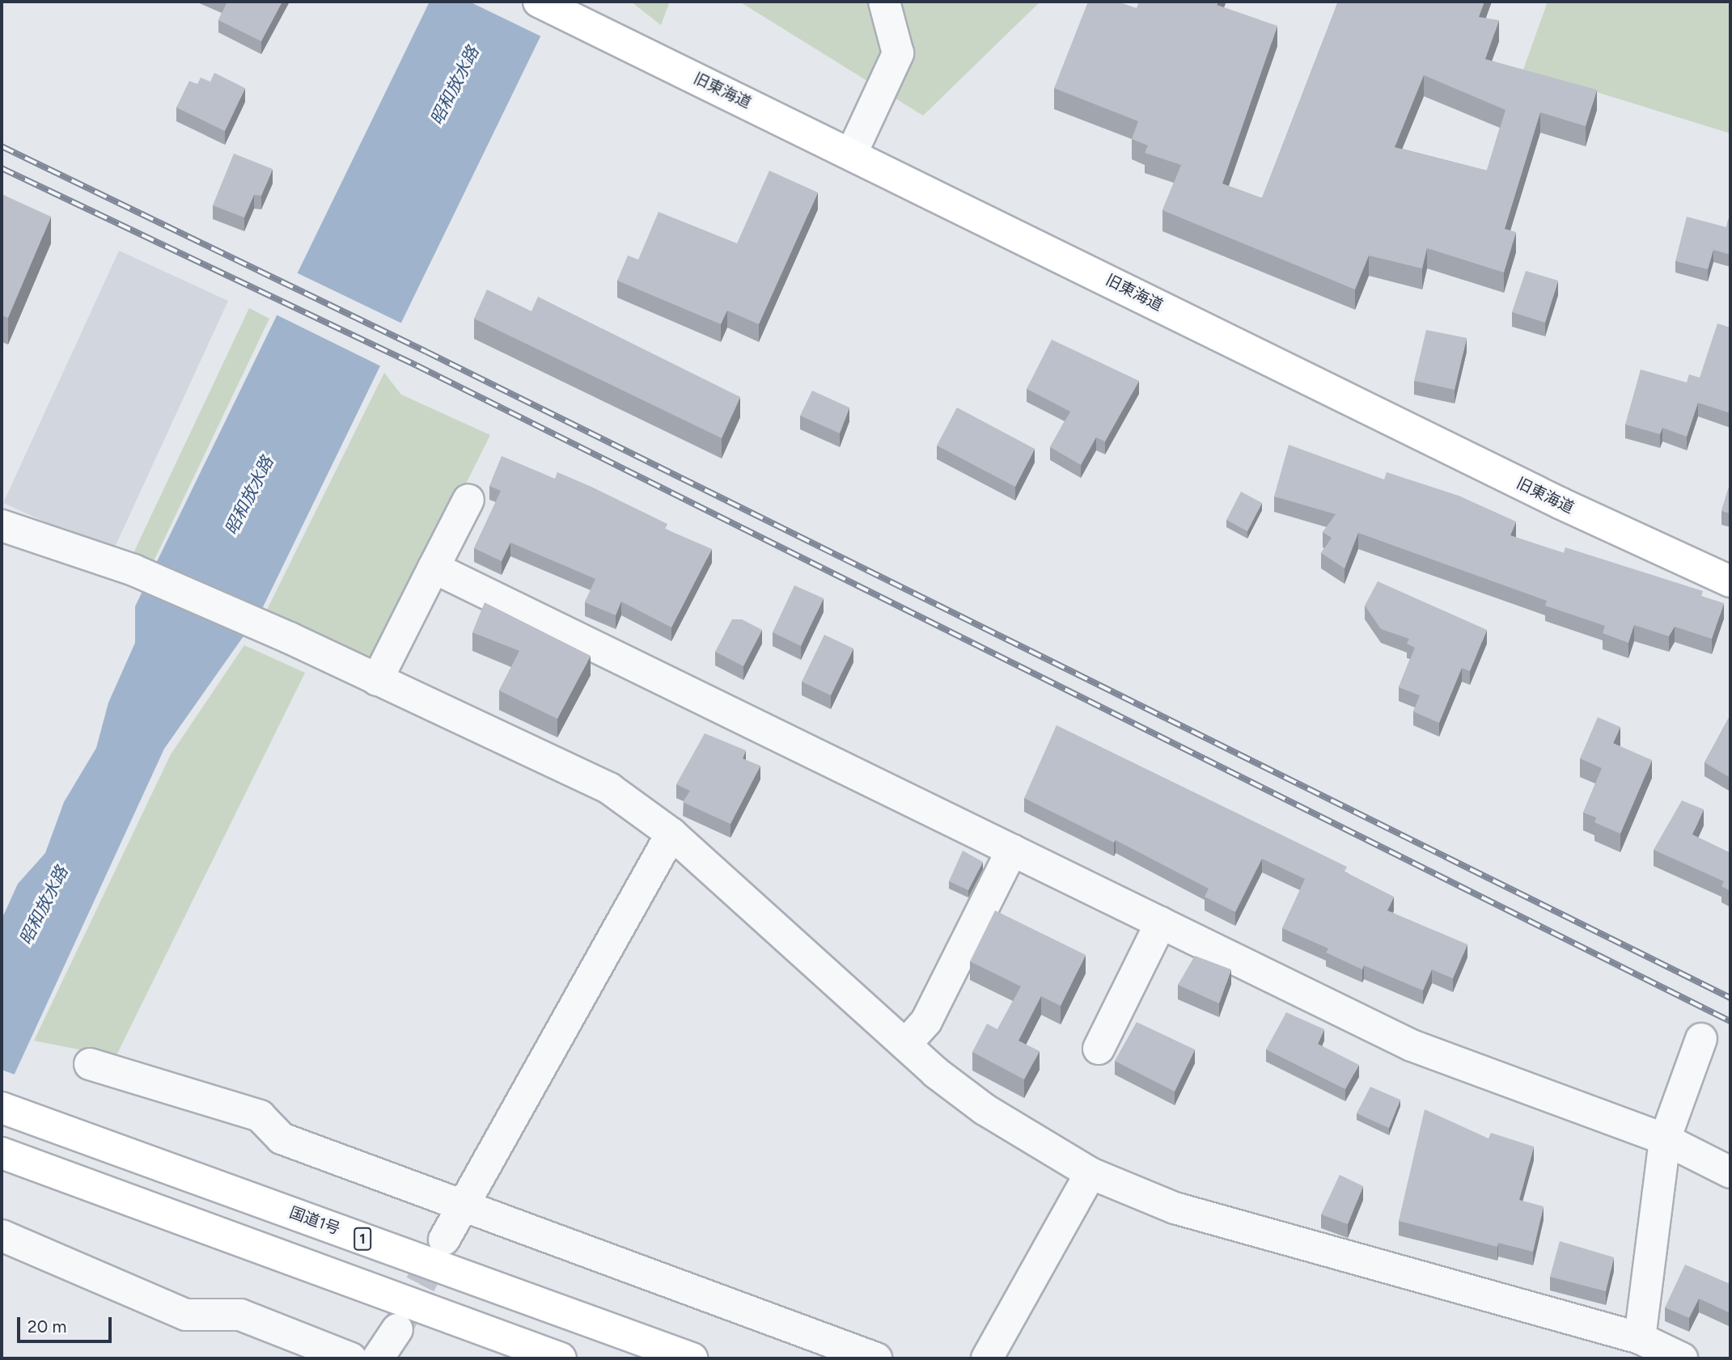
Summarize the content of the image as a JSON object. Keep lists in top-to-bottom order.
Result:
{
  "streets": {
    "main road": ["旧東海道", "国道1号", "1"]
  },
  "water": ["昭和放水路"],
  "scale_bar": "20 m"
}
